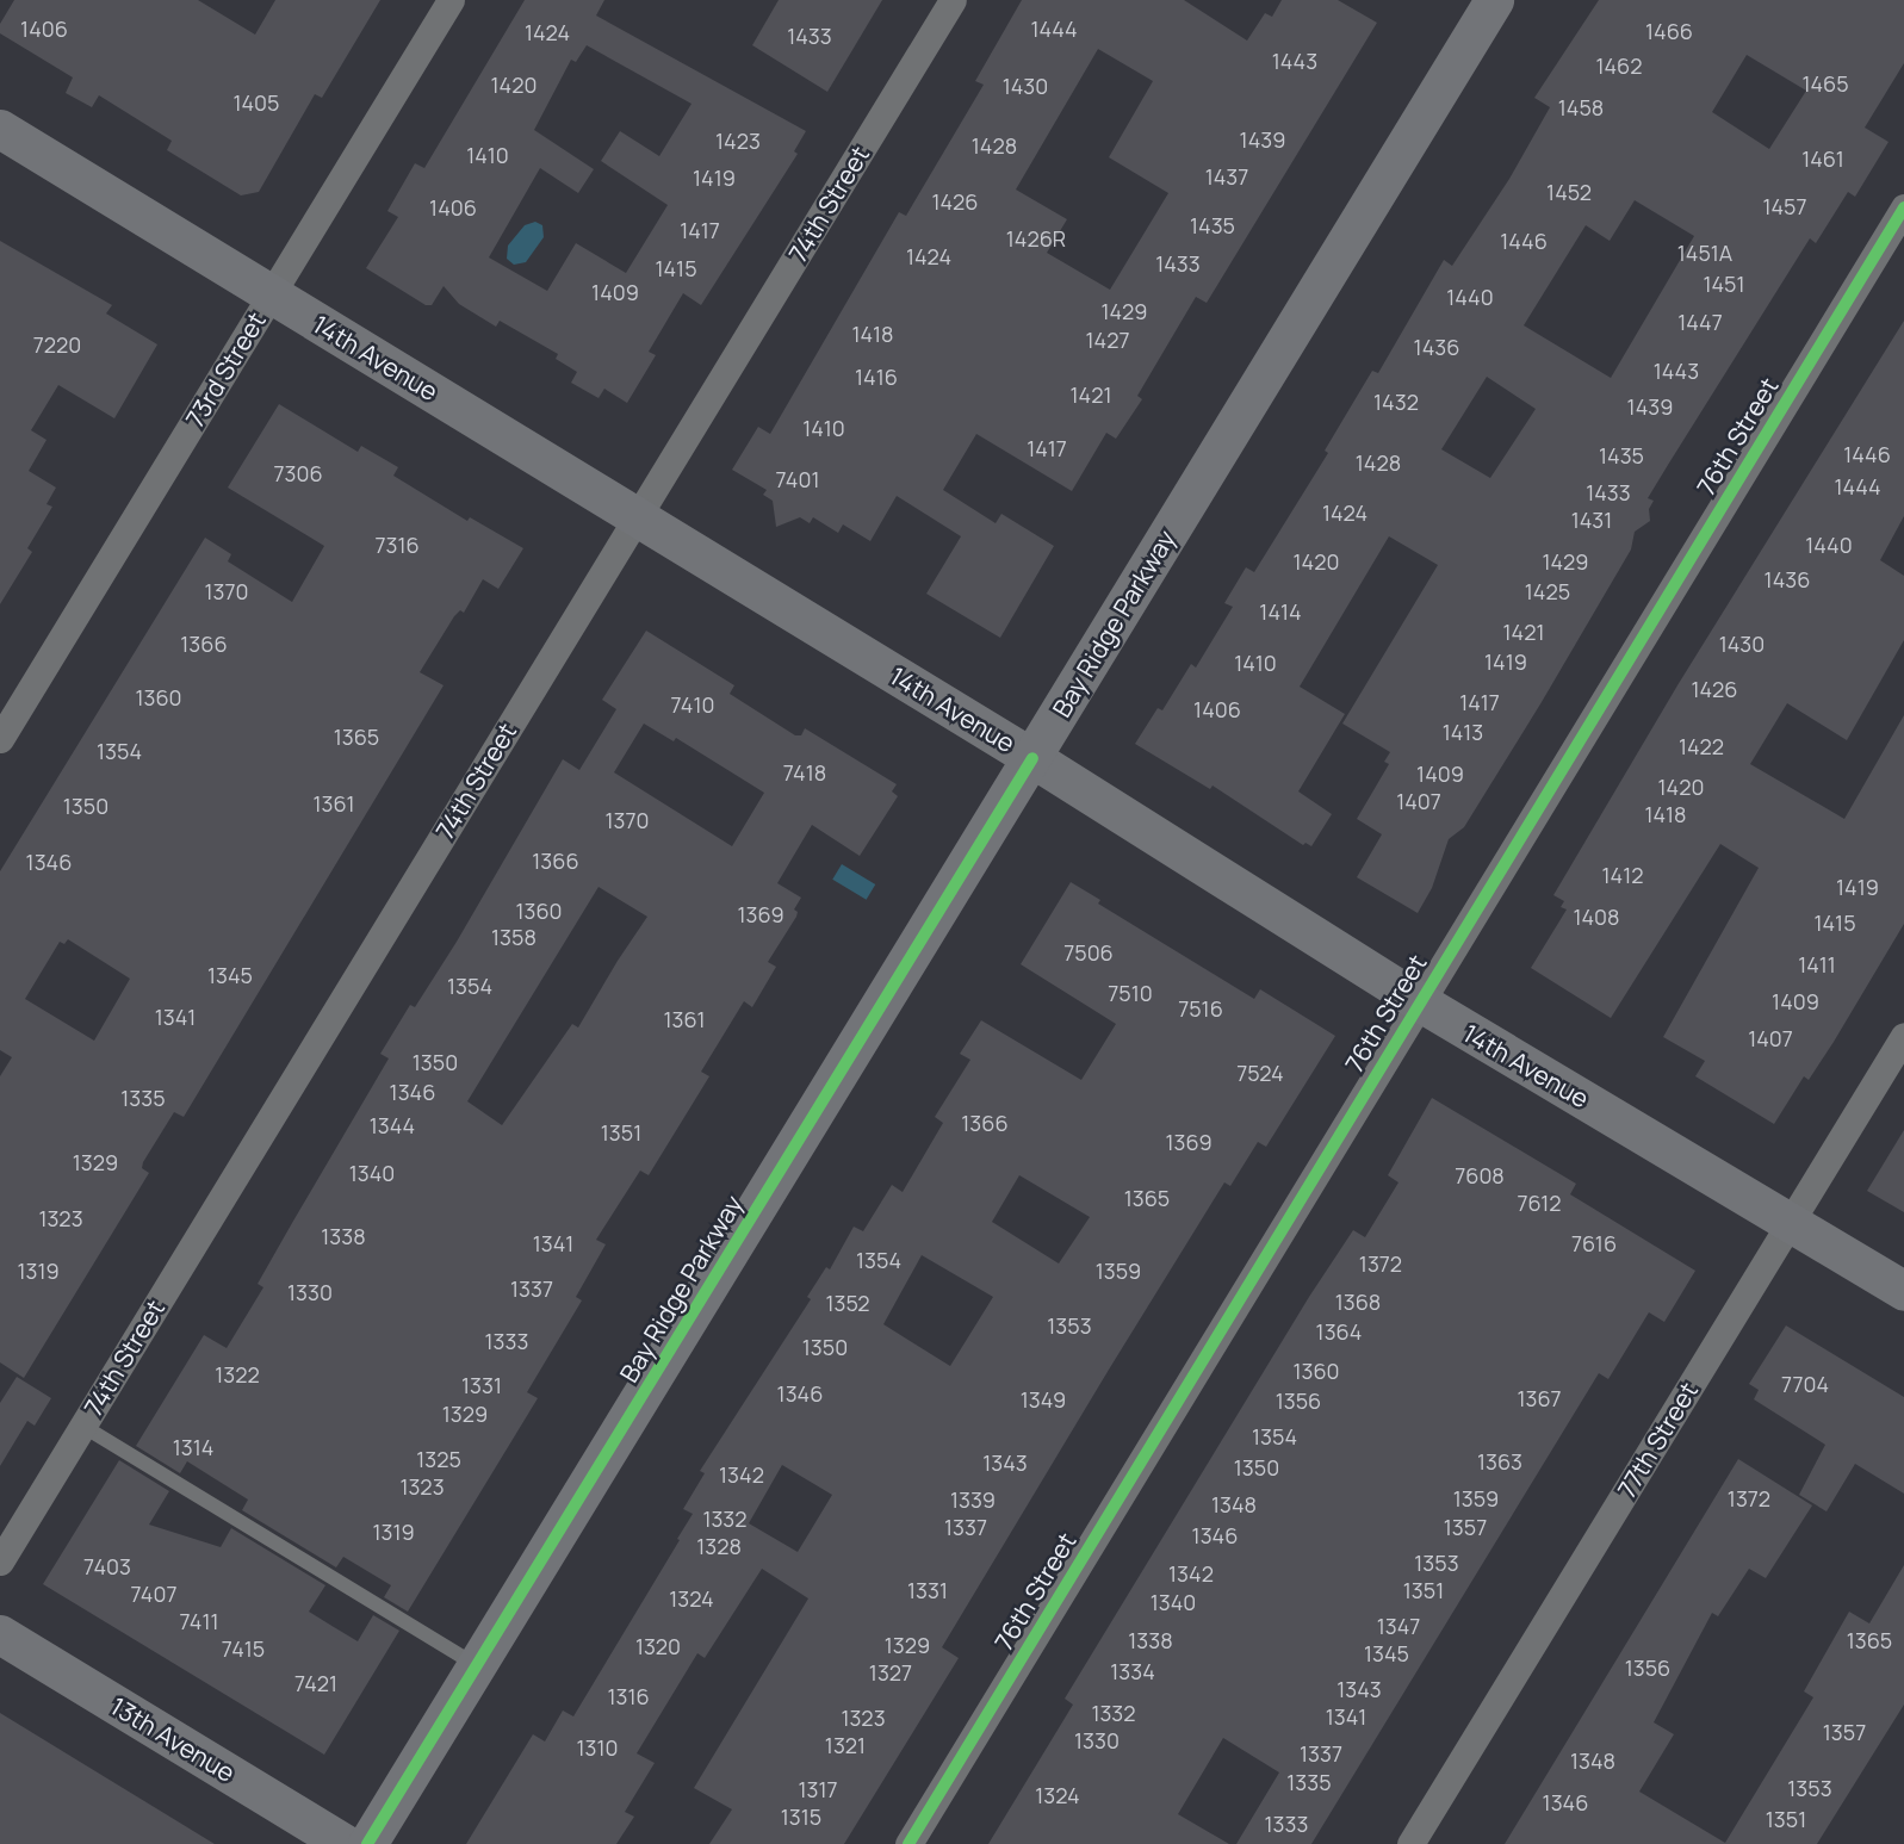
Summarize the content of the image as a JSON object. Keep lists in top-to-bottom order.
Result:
{
  "streets": {
    "main road": ["14th Avenue", "Bay Ridge Parkway", "13th Avenue"],
    "street": [
      "74th Street",
      "73rd Street",
      "76th Street",
      "77th Street"
    ]
  },
  "crossings": [
    ["74th Street", "14th Avenue"],
    ["14th Avenue", "73rd Street"],
    ["14th Avenue", "76th Street"],
    ["14th Avenue", "Bay Ridge Parkway"],
    ["14th Avenue", "77th Street"]
  ],
  "house_numbers": [
    "1406",
    "1444",
    "1466",
    "1424",
    "1433",
    "1443",
    "1462",
    "1465",
    "1420",
    "1430",
    "1405",
    "1458",
    "1439",
    "1423",
    "1428",
    "1410",
    "1461",
    "1437",
    "1419",
    "1452",
    "1426",
    "1457",
    "1406",
    "1435",
    "1417",
    "1426R",
    "1446",
    "1451A",
    "1424",
    "1433",
    "1415",
    "1451",
    "1409",
    "1440",
    "1429",
    "1447",
    "1418",
    "1427",
    "7220",
    "1436",
    "1443",
    "1416",
    "1421",
    "1432",
    "1439",
    "1410",
    "1417",
    "1446",
    "1435",
    "1428",
    "7306",
    "7401",
    "1444",
    "1433",
    "1424",
    "1431",
    "7316",
    "1440",
    "1420",
    "1429",
    "1436",
    "1370",
    "1425",
    "1414",
    "1421",
    "1366",
    "1430",
    "1419",
    "1410",
    "1426",
    "1360",
    "1417",
    "7410",
    "1406",
    "1413",
    "1365",
    "1422",
    "1354",
    "7418",
    "1409",
    "1420",
    "1407",
    "1361",
    "1350",
    "1418",
    "1370",
    "1366",
    "1346",
    "1412",
    "1419",
    "1360",
    "1369",
    "1408",
    "1415",
    "1358",
    "7506",
    "1411",
    "1345",
    "1354",
    "7510",
    "1409",
    "7516",
    "1341",
    "1361",
    "1407",
    "1350",
    "7524",
    "1346",
    "1335",
    "1366",
    "1344",
    "1351",
    "1369",
    "1329",
    "1340",
    "7608",
    "1365",
    "7612",
    "1323",
    "1338",
    "1341",
    "7616",
    "1354",
    "1372",
    "1319",
    "1359",
    "1337",
    "1330",
    "1368",
    "1352",
    "1353",
    "1364",
    "1333",
    "1350",
    "1360",
    "1322",
    "7704",
    "1331",
    "1346",
    "1367",
    "1349",
    "1356",
    "1329",
    "1354",
    "1314",
    "1325",
    "1363",
    "1343",
    "1350",
    "1342",
    "1323",
    "1359",
    "1372",
    "1339",
    "1348",
    "1332",
    "1337",
    "1357",
    "1319",
    "1346",
    "1328",
    "1353",
    "7403",
    "1342",
    "1331",
    "1351",
    "7407",
    "1324",
    "1340",
    "7411",
    "1347",
    "1338",
    "1365",
    "1329",
    "1320",
    "7415",
    "1345",
    "1356",
    "1334",
    "1327",
    "7421",
    "1343",
    "1316",
    "1332",
    "1341",
    "1323",
    "1357",
    "1330",
    "1321",
    "1310",
    "1337",
    "1348",
    "1335",
    "1353",
    "1317",
    "1324",
    "1346",
    "1315",
    "1351",
    "1333"
  ]
}
